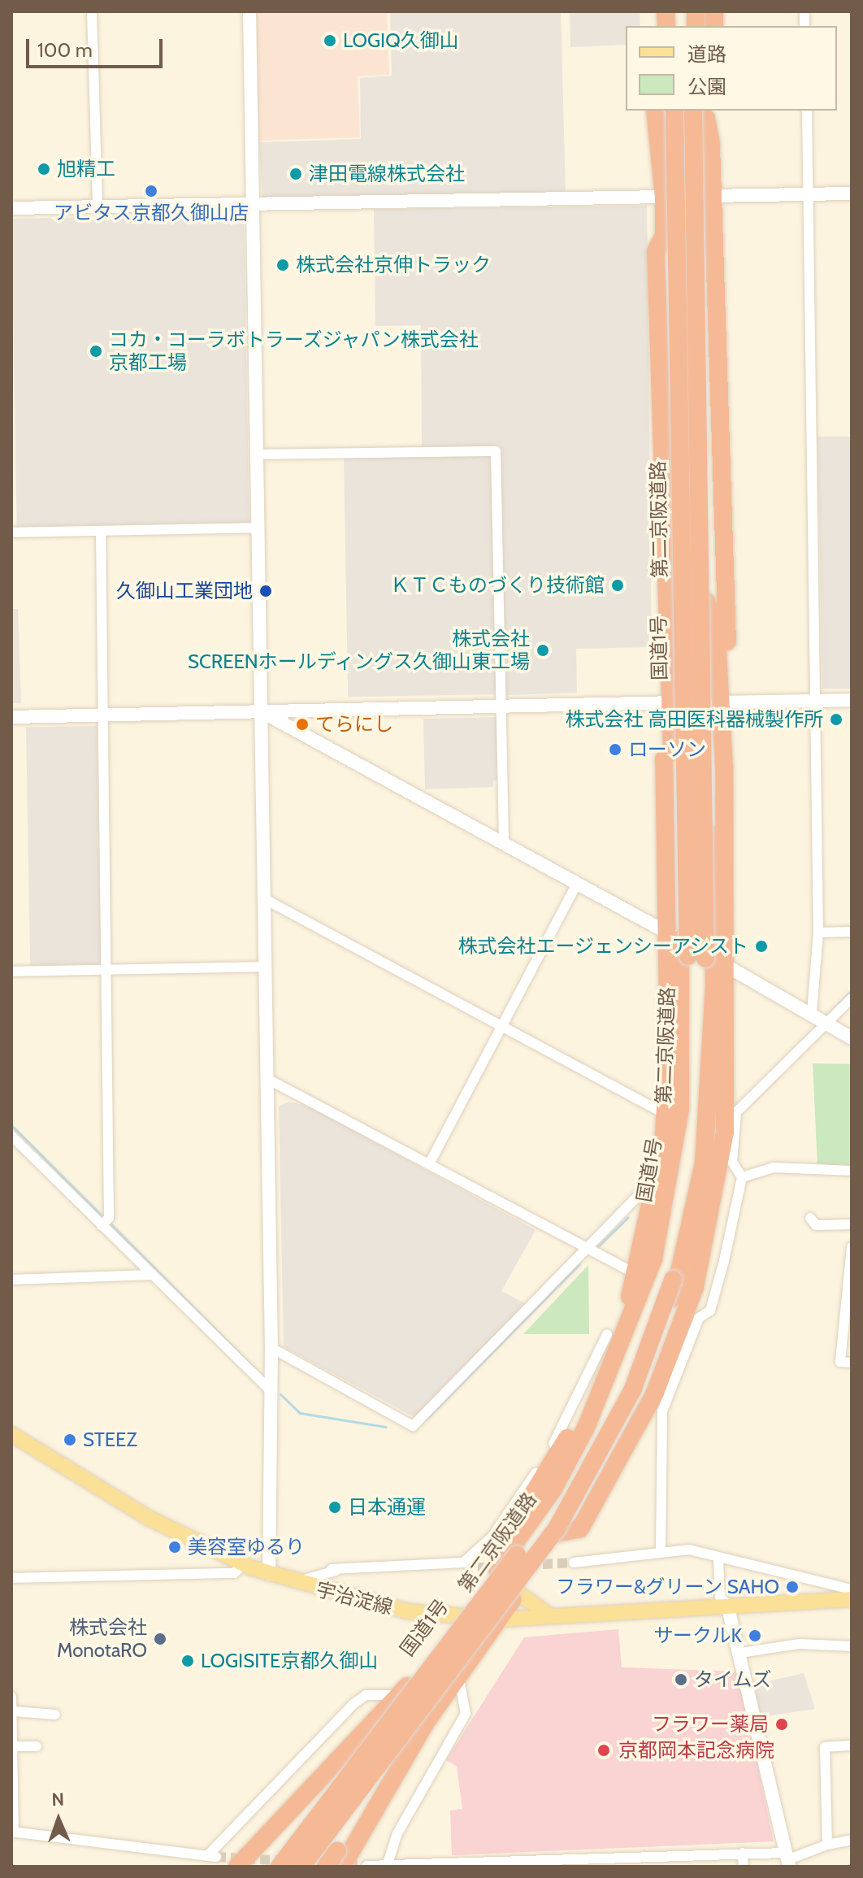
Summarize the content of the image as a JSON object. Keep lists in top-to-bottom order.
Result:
{
  "streets": {
    "highway": ["第二京阪道路", "国道1号"],
    "main road": ["宇治淀線"]
  },
  "crossings": [
    ["国道1号", "宇治淀線"]
  ],
  "places": [
    "LOGIQ久御山",
    "旭精工",
    "津田電線株式会社",
    "アビタス京都久御山店",
    "株式会社京伸トラック",
    "コカ・コーラボトラーズジャパン株式会社 京都工場",
    "ＫＴＣものづくり技術館",
    "久御山工業団地",
    "株式会社 SCREENホールディングス久御山東工場",
    "株式会社 高田医科器械製作所",
    "てらにし",
    "ローソン",
    "株式会社エージェンシーアシスト",
    "STEEZ",
    "日本通運",
    "美容室ゆるり",
    "フラワー&グリーン SAHO",
    "サークルK",
    "株式会社 MonotaRO",
    "LOGISITE京都久御山",
    "タイムズ",
    "フラワー薬局",
    "京都岡本記念病院"
  ],
  "legend": ["道路", "公園"],
  "scale_bar": "100 m",
  "north": "top"
}
